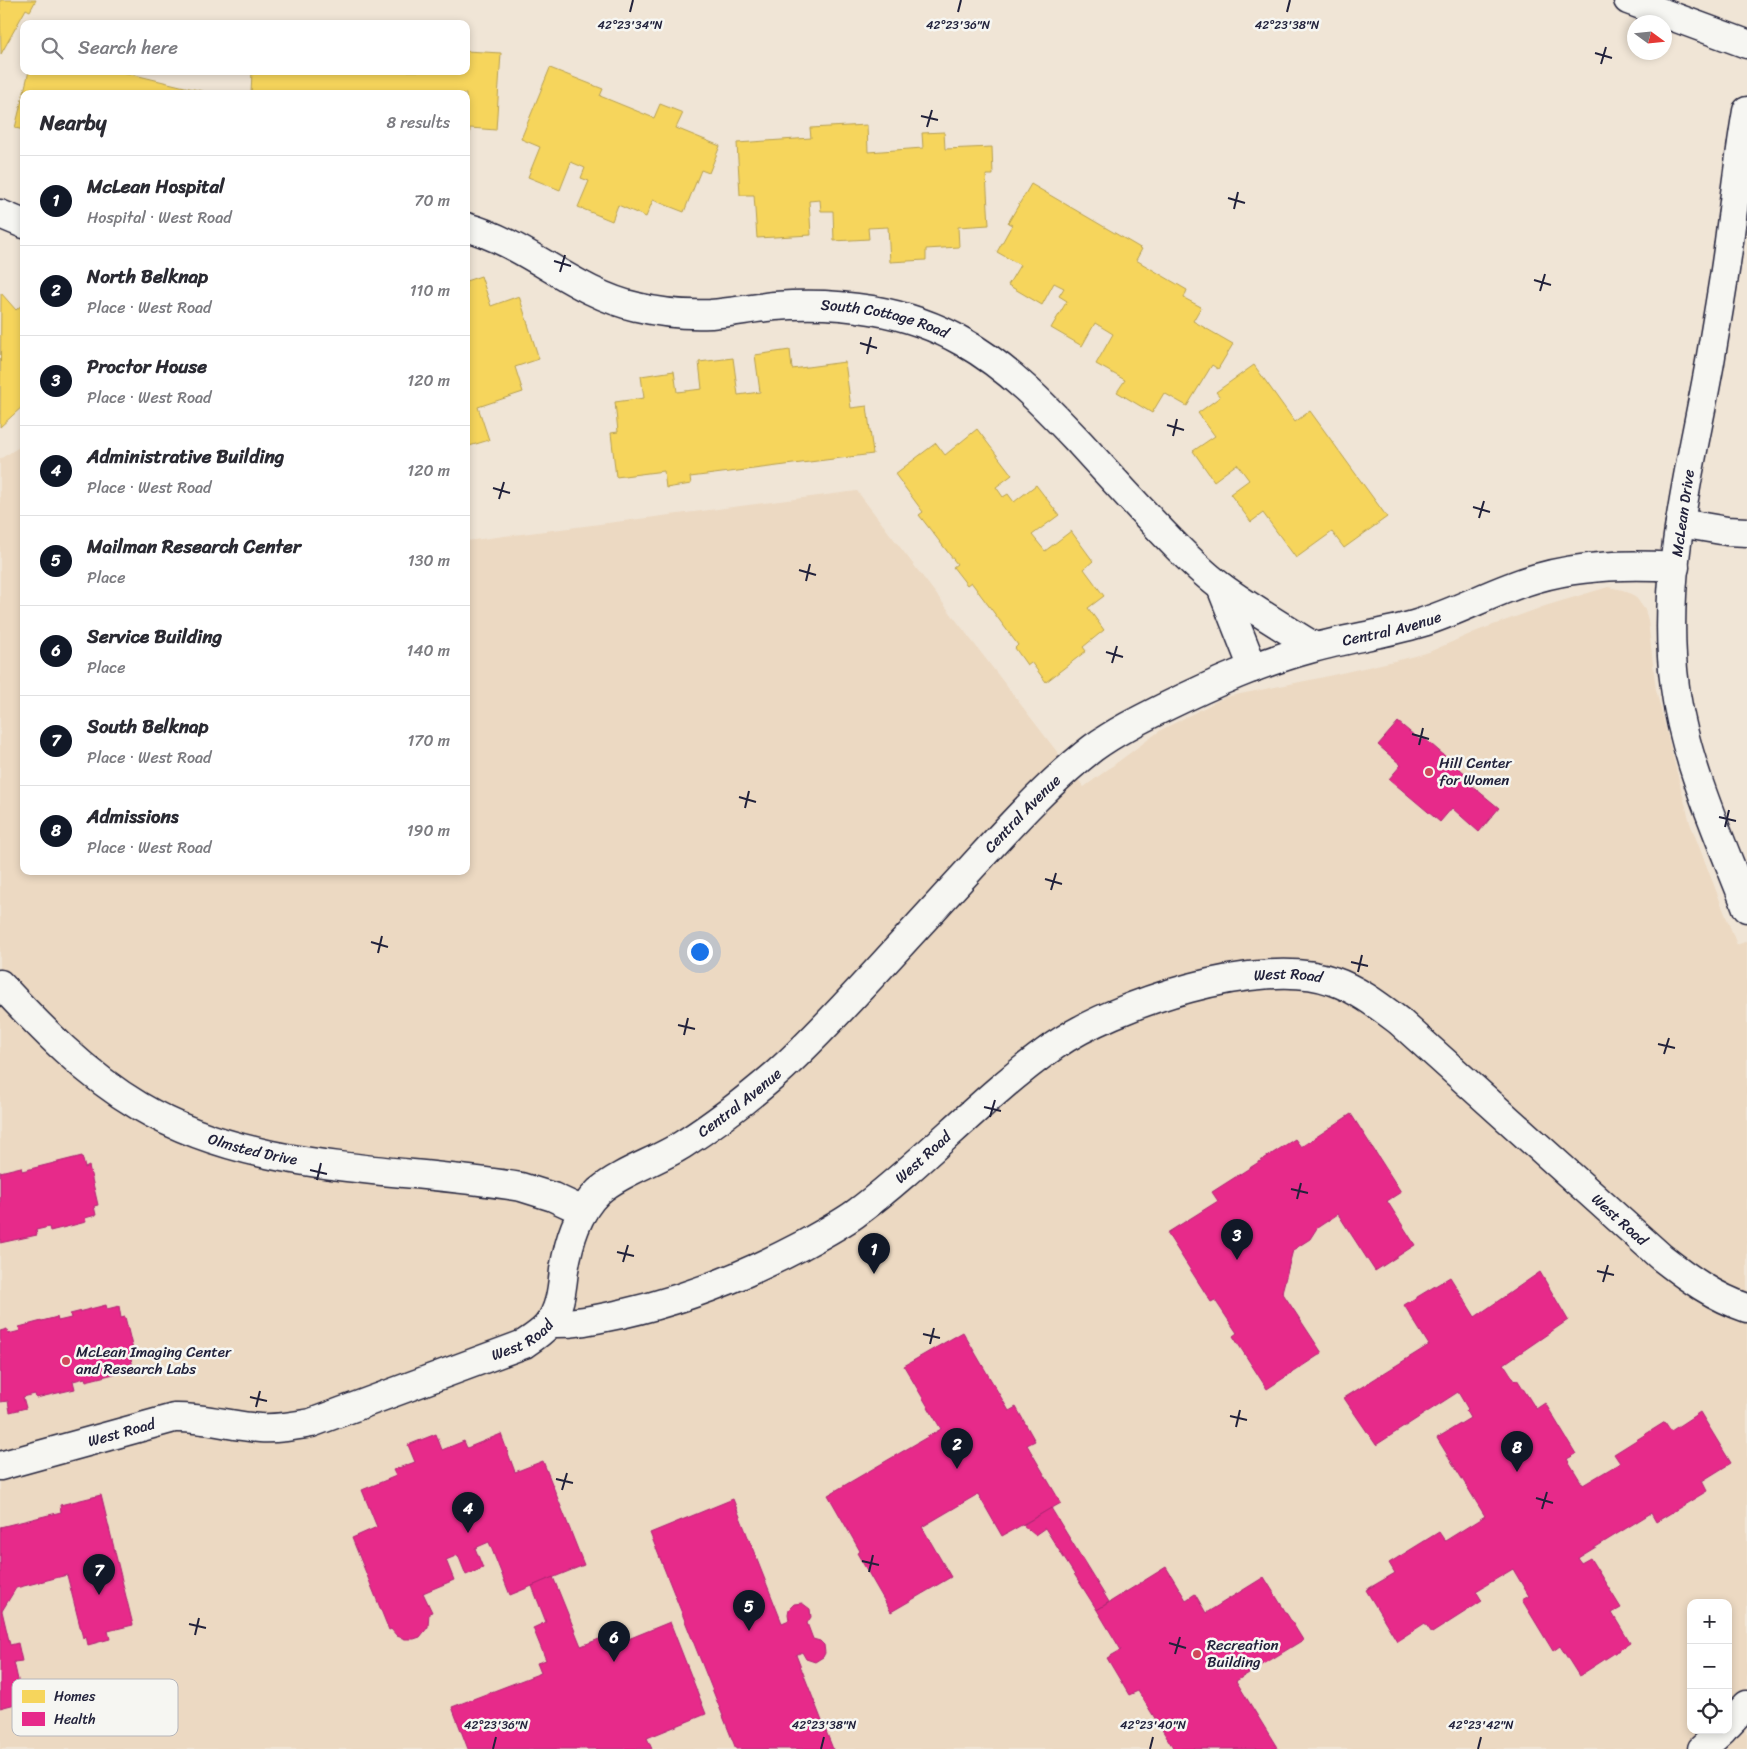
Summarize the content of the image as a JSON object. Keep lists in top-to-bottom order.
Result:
{
  "streets": {
    "street": [
      "South Cottage Road",
      "McLean Drive",
      "Central Avenue",
      "West Road",
      "Olmsted Drive"
    ]
  },
  "crossings": [
    ["South Cottage Road", "Central Avenue"],
    ["McLean Drive", "Central Avenue"],
    ["Central Avenue", "West Road"],
    ["Central Avenue", "Olmsted Drive"]
  ],
  "places": ["Hill Center for Women", "McLean Imaging Center and Research Labs", "Recreation Building"],
  "legend": ["Homes", "Health"],
  "north": "right",
  "page": {
    "search": "Search here",
    "heading": ["Nearby", "8 results"],
    "list": [
      {
        "mark": "1",
        "name": "McLean Hospital",
        "note": "Hospital · West Road",
        "value": "70 m"
      },
      {
        "mark": "2",
        "name": "North Belknap",
        "note": "Place · West Road",
        "value": "110 m"
      },
      {
        "mark": "3",
        "name": "Proctor House",
        "note": "Place · West Road",
        "value": "120 m"
      },
      {
        "mark": "4",
        "name": "Administrative Building",
        "note": "Place · West Road",
        "value": "120 m"
      },
      {
        "mark": "5",
        "name": "Mailman Research Center",
        "note": "Place",
        "value": "130 m"
      },
      {
        "mark": "6",
        "name": "Service Building",
        "note": "Place",
        "value": "140 m"
      },
      {
        "mark": "7",
        "name": "South Belknap",
        "note": "Place · West Road",
        "value": "170 m"
      },
      {
        "mark": "8",
        "name": "Admissions",
        "note": "Place · West Road",
        "value": "190 m"
      }
    ],
    "pins": [
      "3",
      "1",
      "2",
      "8",
      "4",
      "7",
      "5",
      "6"
    ],
    "map_buttons": ["+", "−"]
  },
  "coordinates": [
    "42°23'34\"N",
    "42°23'36\"N",
    "42°23'38\"N",
    "42°23'40\"N",
    "42°23'42\"N"
  ]
}
